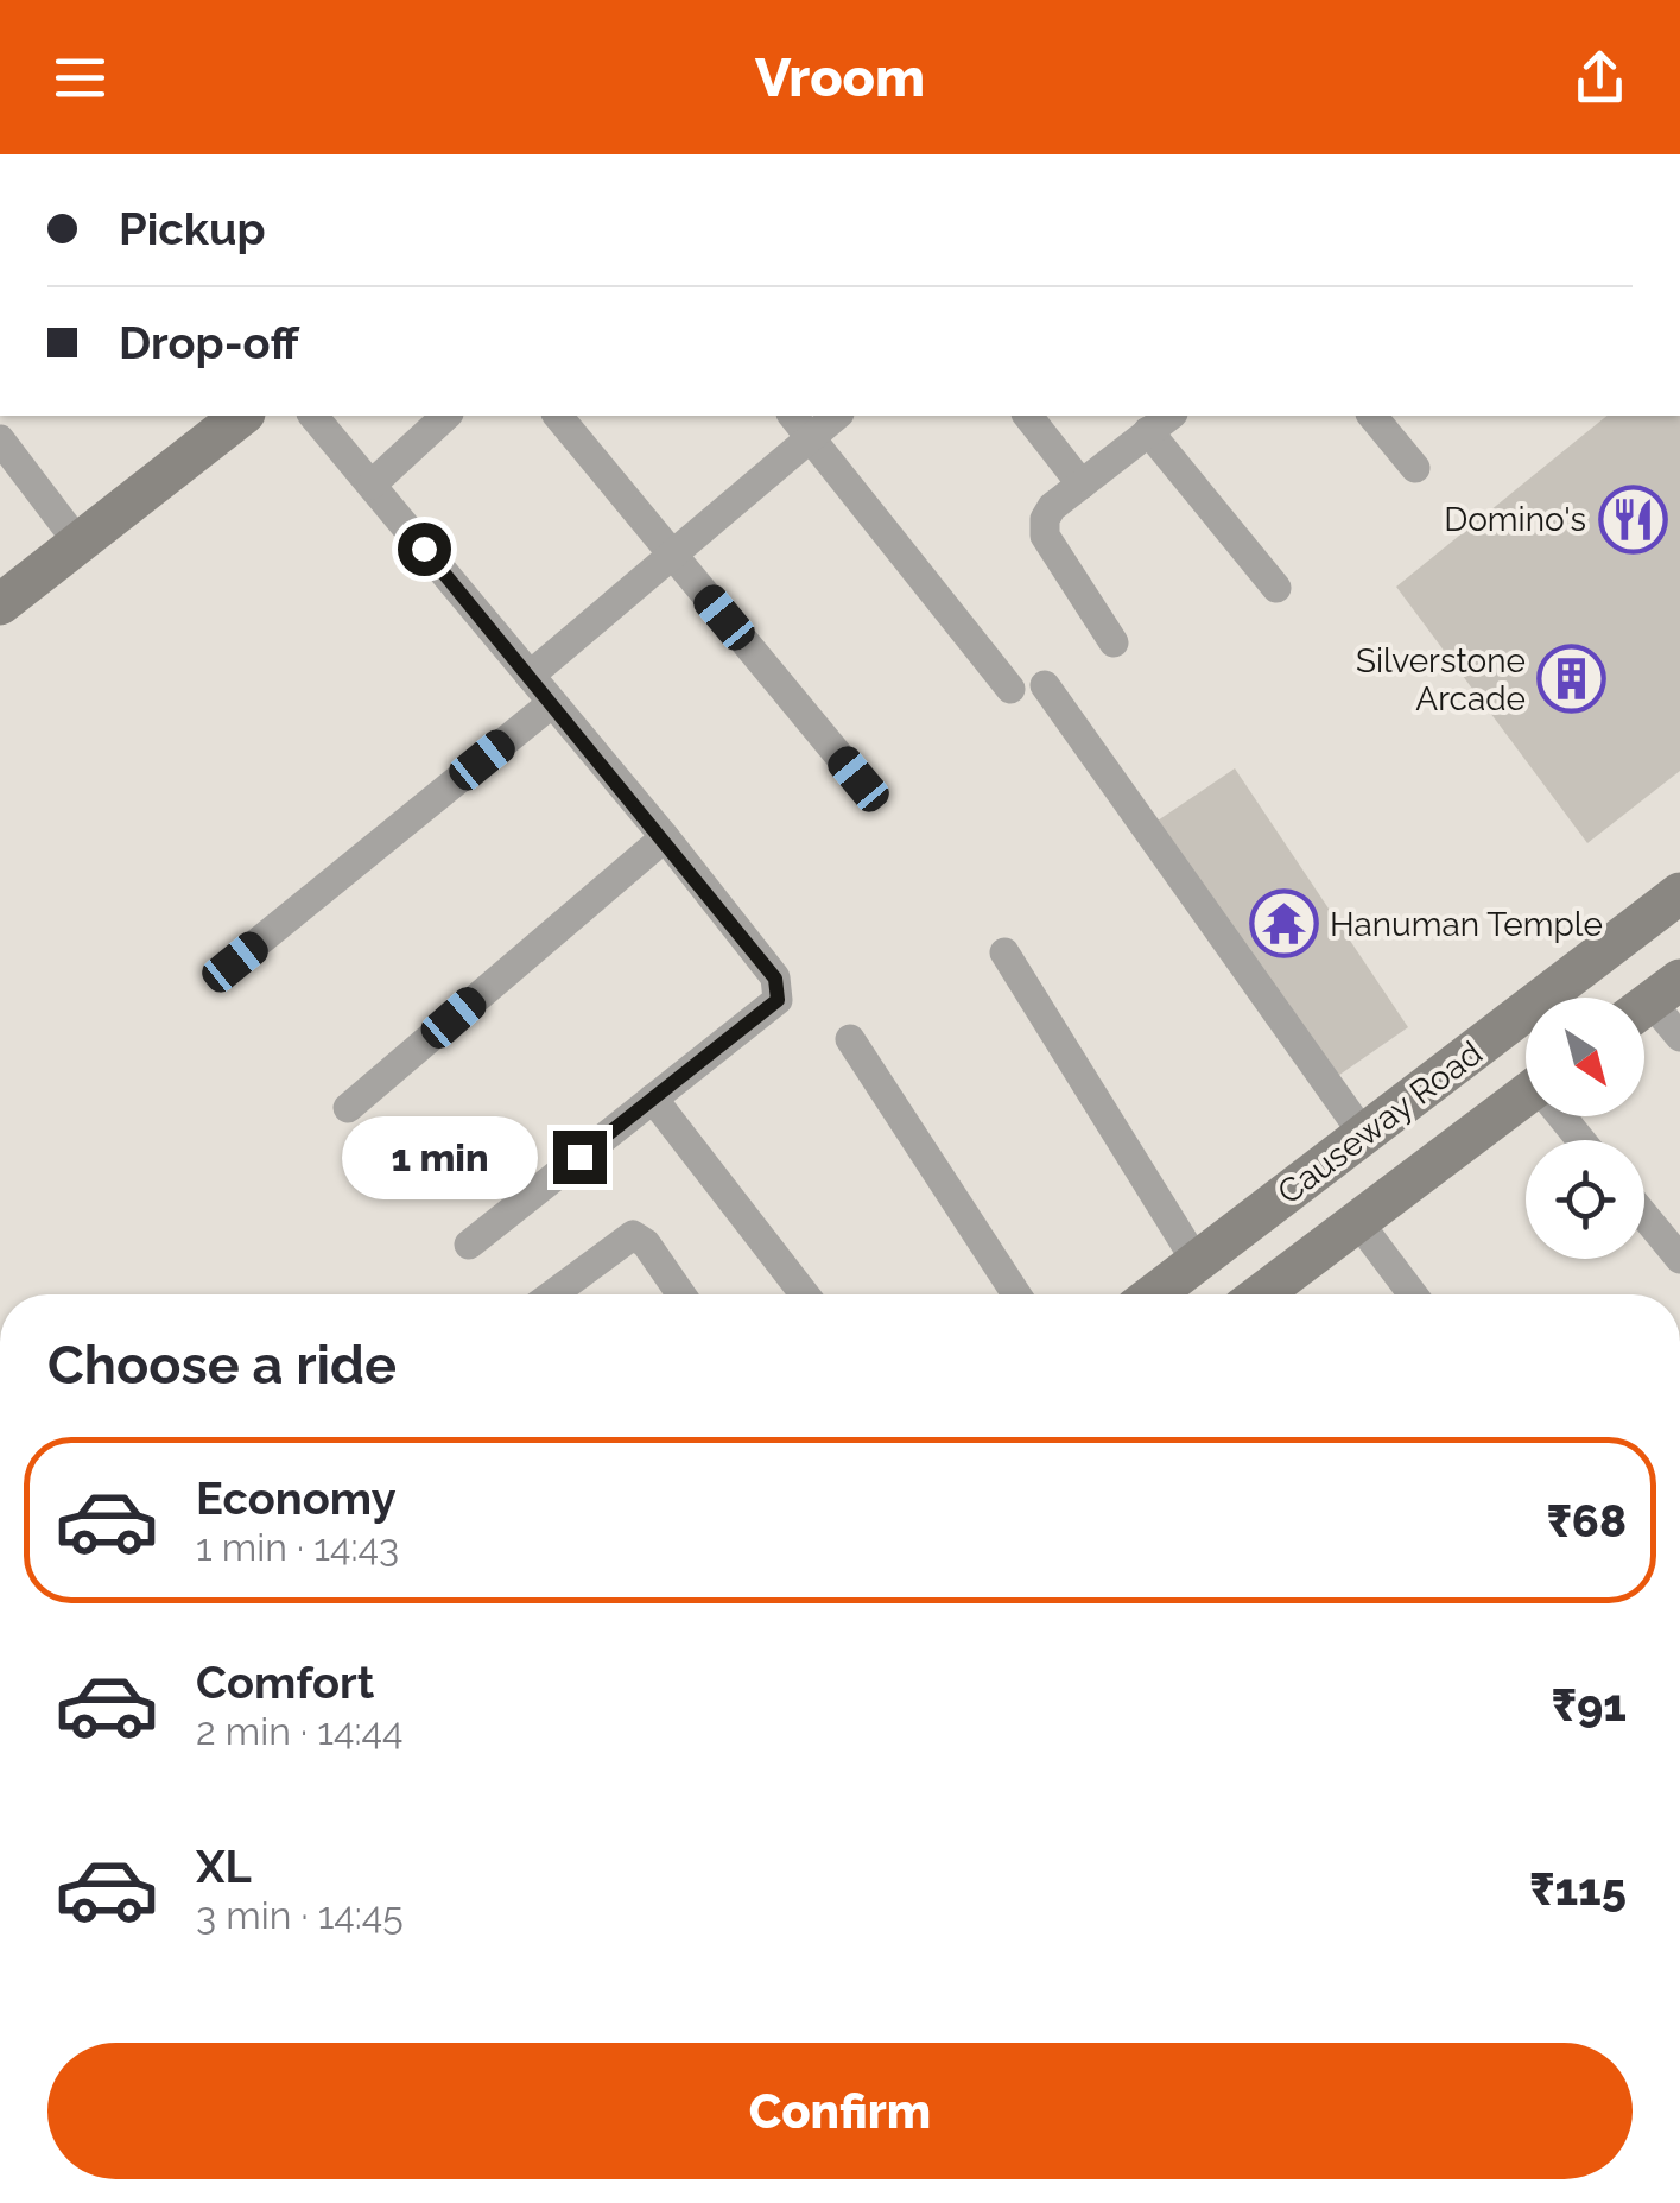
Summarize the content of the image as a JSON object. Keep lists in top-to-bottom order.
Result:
{
  "streets": {
    "main road": ["Causeway Road"]
  },
  "places": {
    "restaurant": ["Domino's"],
    "building": ["Silverstone Arcade"],
    "temple": ["Hanuman Temple"]
  },
  "north": "bottom right",
  "page": {
    "header": "Vroom",
    "banner": ["Pickup", "Drop-off"],
    "bubble": "1 min",
    "heading": "Choose a ride",
    "list": [
      {
        "name": "Economy",
        "note": "1 min · 14:43",
        "value": "₹68"
      },
      {
        "name": "Comfort",
        "note": "2 min · 14:44",
        "value": "₹91"
      },
      {
        "name": "XL",
        "note": "3 min · 14:45",
        "value": "₹115"
      }
    ],
    "buttons": "Confirm"
  }
}
